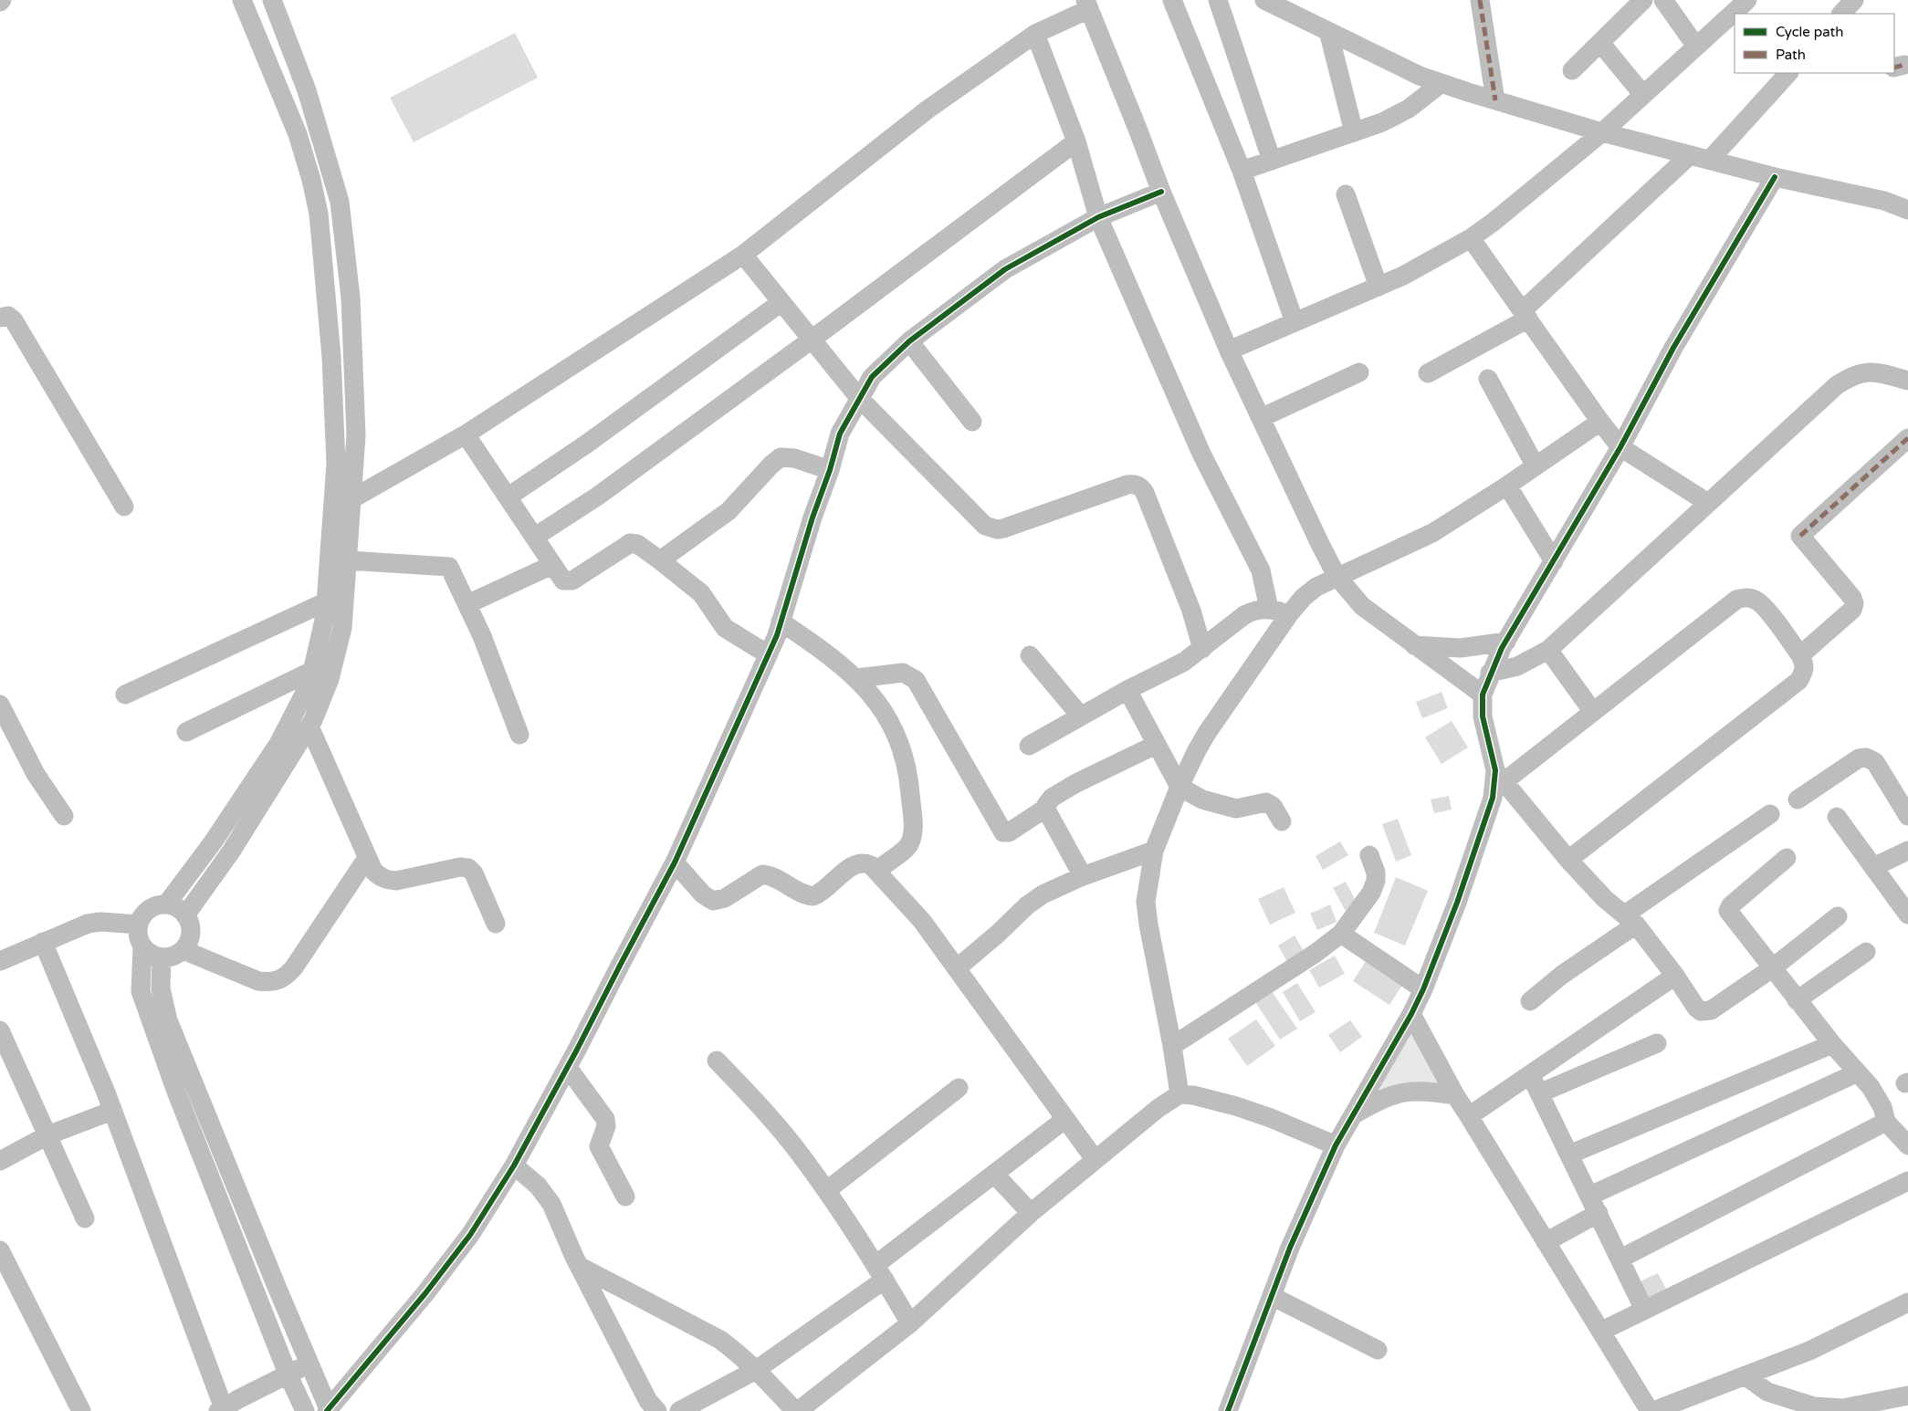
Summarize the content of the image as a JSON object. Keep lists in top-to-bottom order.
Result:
{
  "legend": ["Cycle path", "Path"]
}
